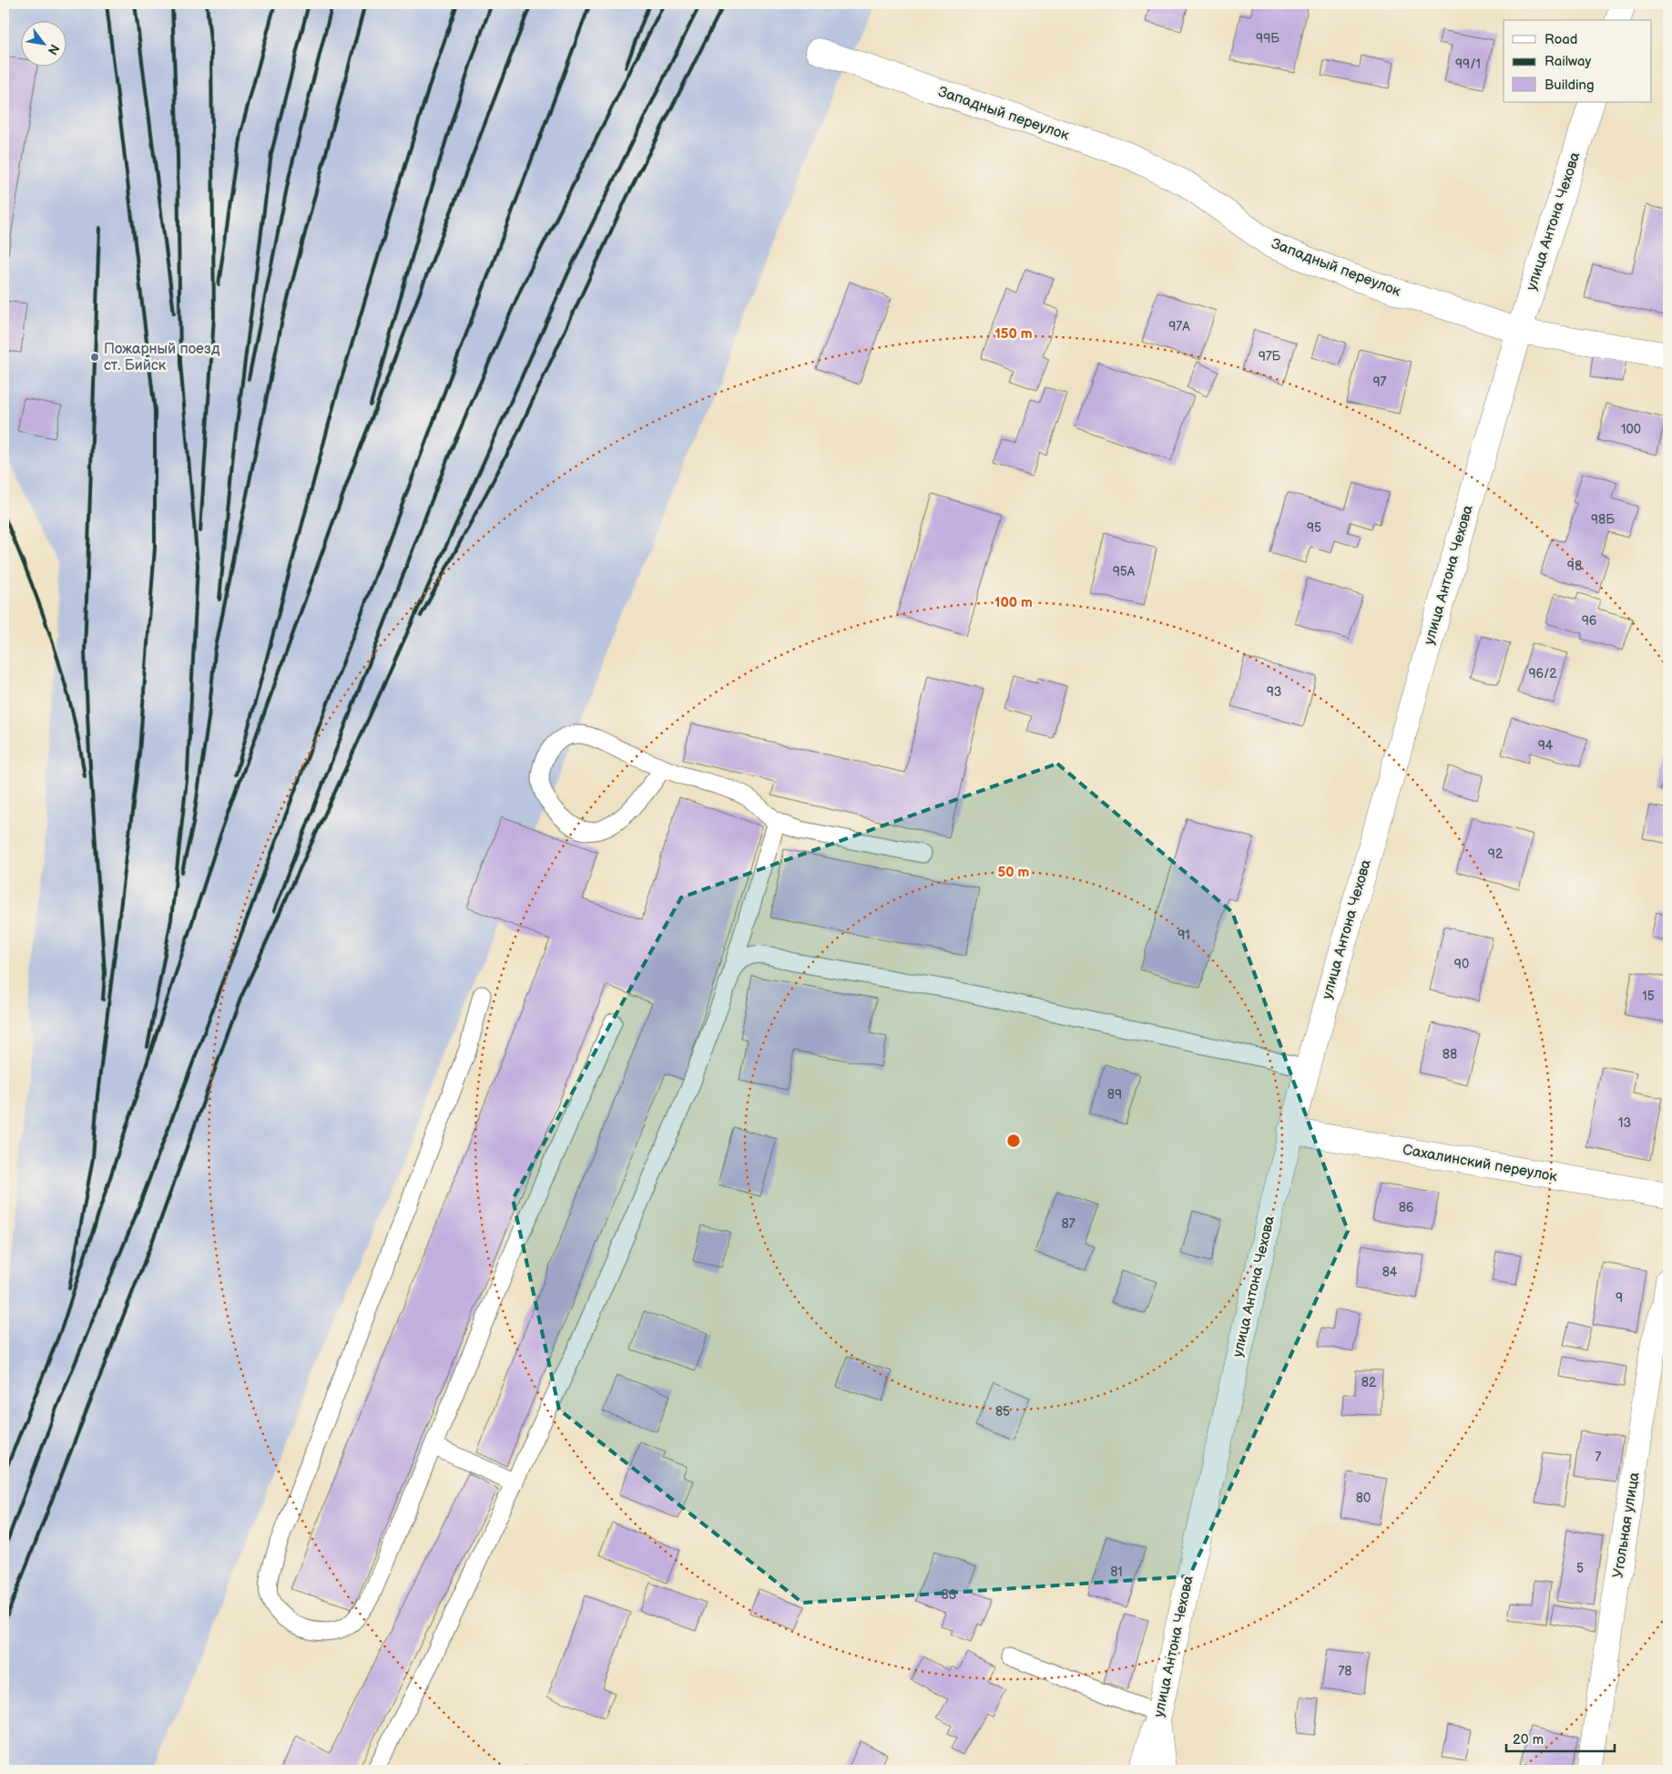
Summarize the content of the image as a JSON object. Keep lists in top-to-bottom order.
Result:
{
  "streets": {
    "street": [
      "Западный переулок",
      "улица Антона Чехова",
      "Сахалинский переулок",
      "Угольная улица"
    ]
  },
  "crossings": [
    ["Западный переулок", "улица Антона Чехова"],
    ["улица Антона Чехова", "Сахалинский переулок"]
  ],
  "places": ["Пожарный поезд ст. Бийск"],
  "house_numbers": [
    "99Б",
    "99/1",
    "97А",
    "97Б",
    "97",
    "100",
    "98Б",
    "95",
    "98",
    "95А",
    "96",
    "96/2",
    "93",
    "94",
    "92",
    "91",
    "90",
    "15",
    "88",
    "89",
    "13",
    "86",
    "87",
    "84",
    "9",
    "82",
    "85",
    "7",
    "80",
    "5",
    "81",
    "83",
    "78"
  ],
  "legend": ["Road", "Railway", "Building"],
  "scale_bar": "20 m",
  "north": "bottom right",
  "rings": ["150 m", "100 m", "50 m"]
}
